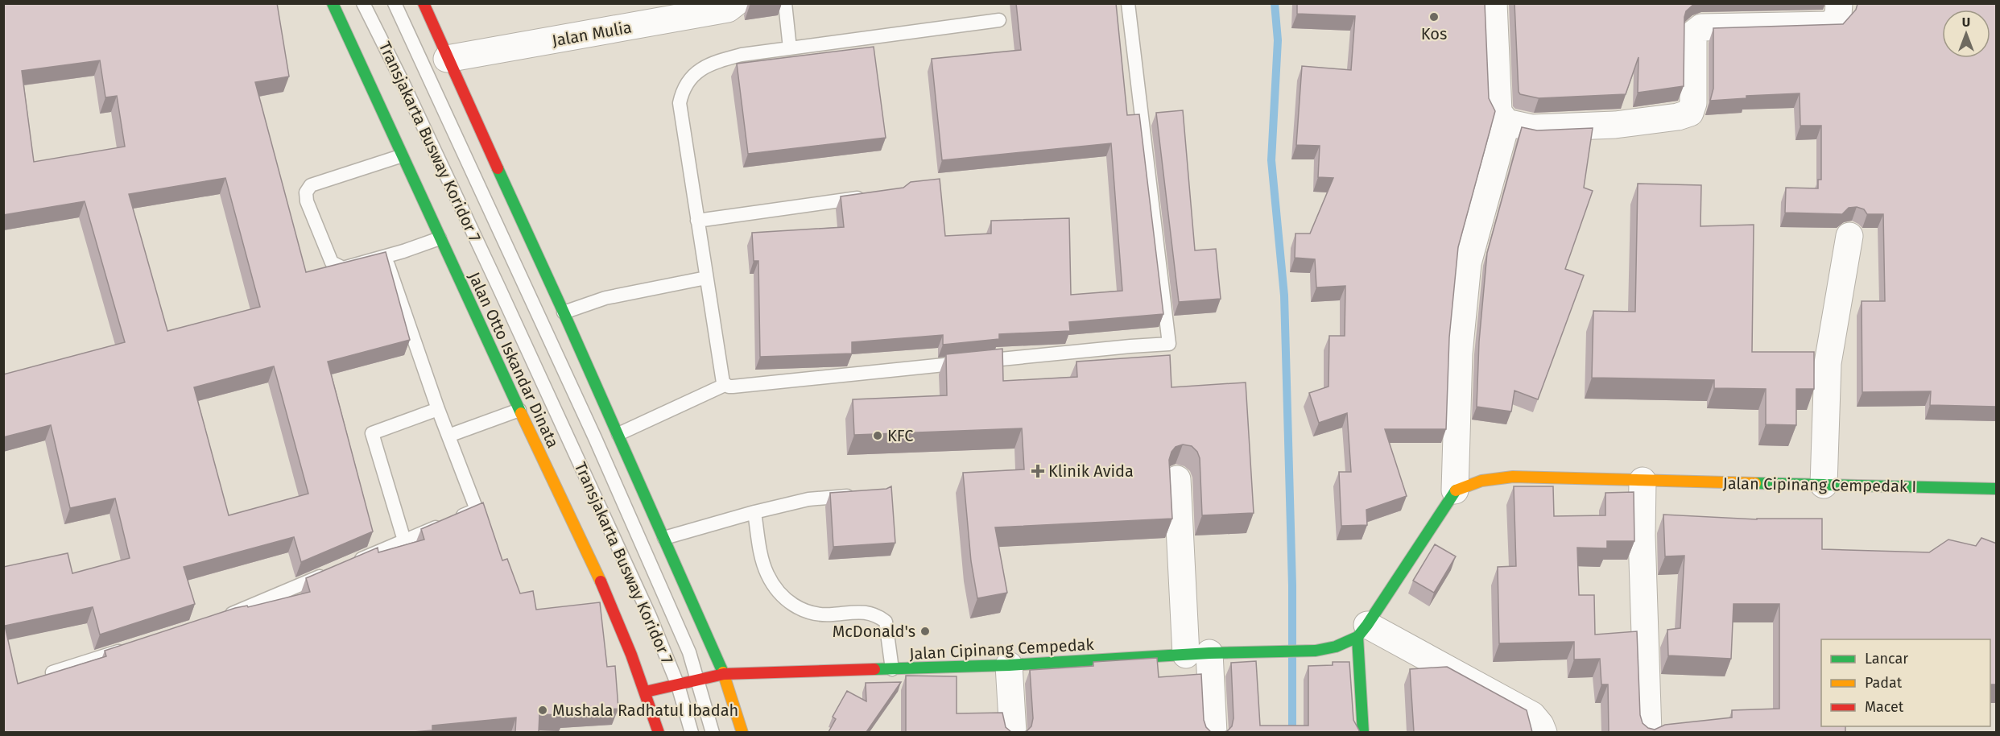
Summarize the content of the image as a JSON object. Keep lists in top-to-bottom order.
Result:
{
  "streets": {
    "main road": ["Jalan Otto Iskandar Dinata", "Jalan Cipinang Cempedak I", "Jalan Cipinang Cempedak"],
    "street": ["Jalan Mulia"],
    "lane": ["Transjakarta Busway Koridor 7"]
  },
  "crossings": [
    ["Transjakarta Busway Koridor 7", "Jalan Cipinang Cempedak"],
    ["Jalan Otto Iskandar Dinata", "Jalan Cipinang Cempedak"]
  ],
  "places": {
    "other": [
      "Kos",
      "KFC",
      "McDonald's",
      "Mushala Radhatul Ibadah"
    ],
    "health": ["Klinik Avida"]
  },
  "legend": ["Lancar", "Padat", "Macet"],
  "north": "top"
}
